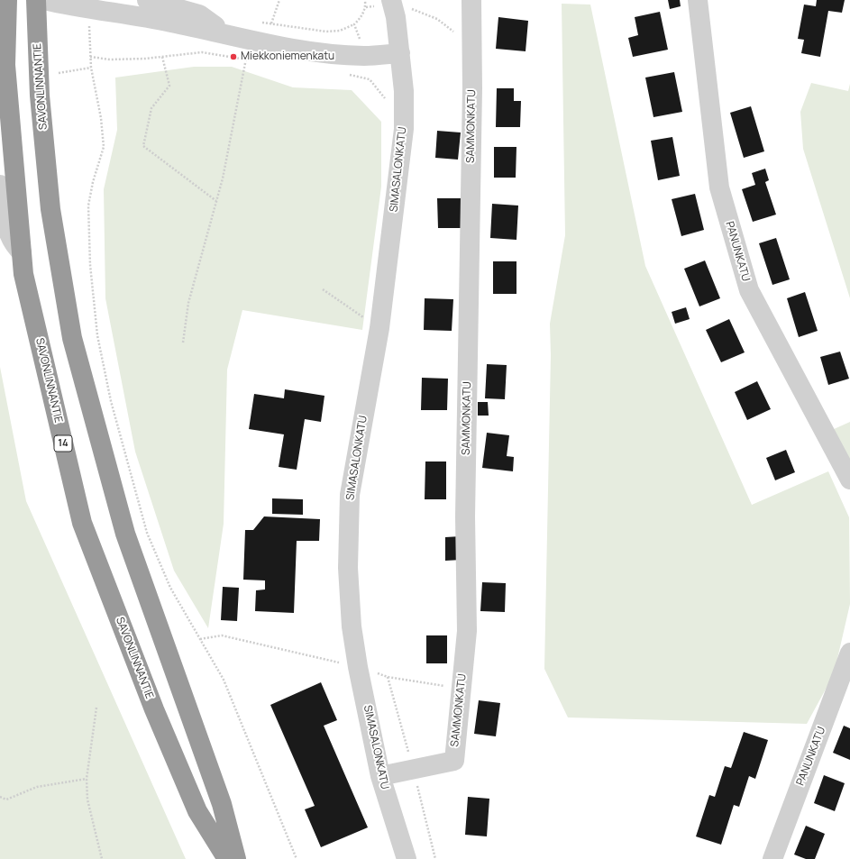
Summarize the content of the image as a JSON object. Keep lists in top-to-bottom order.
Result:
{
  "streets": {
    "highway": ["SAVONLINNANTIE", "14"],
    "street": ["SAMMONKATU", "SIMASALONKATU", "PANUNKATU"]
  },
  "crossings": [
    ["SAMMONKATU", "SIMASALONKATU"]
  ],
  "places": ["Miekkoniemenkatu"]
}
